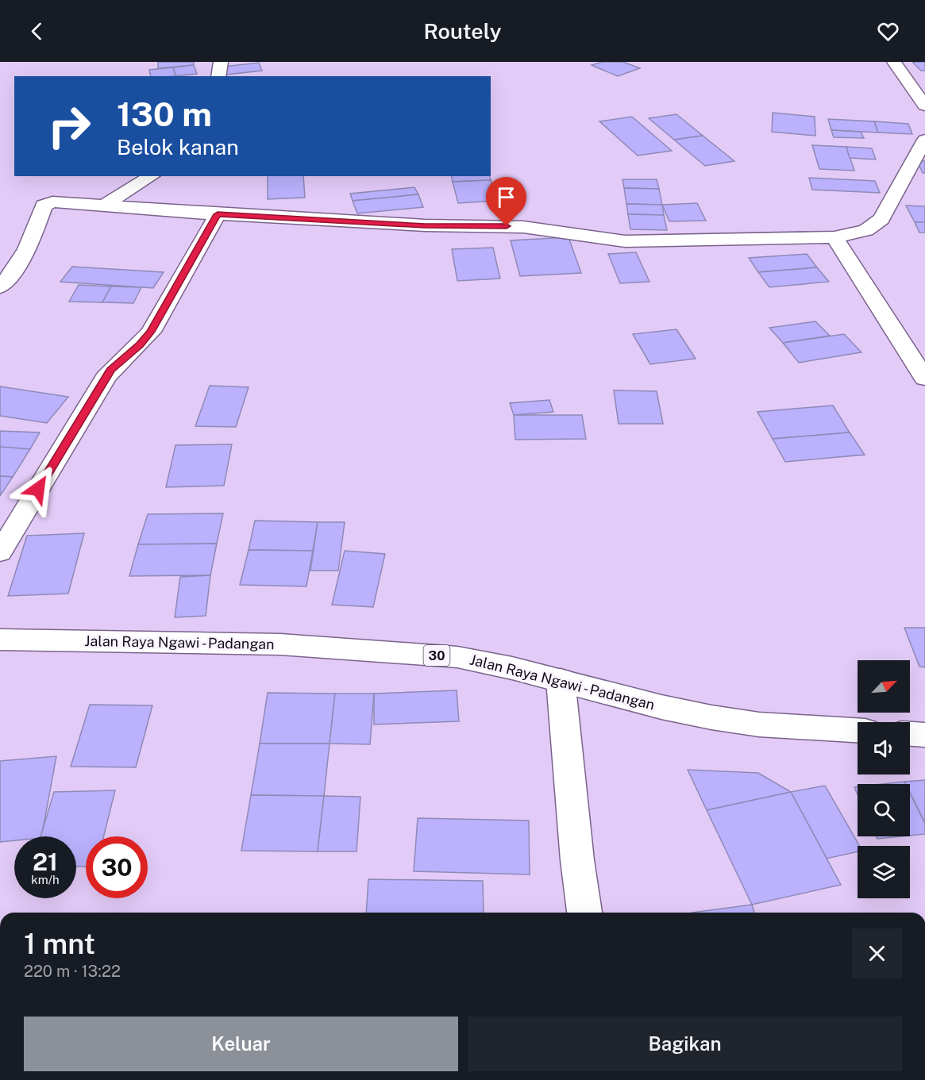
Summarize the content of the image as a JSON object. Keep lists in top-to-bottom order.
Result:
{
  "streets": {
    "main road": ["Jalan Raya Ngawi - Padangan", "30"]
  },
  "north": "top right",
  "page": {
    "header": "Routely",
    "turn": ["130 m", "Belok kanan"],
    "speed": "21 km/h",
    "limit": "30",
    "heading": ["1 mnt", "220 m · 13:22"],
    "buttons": ["Keluar", "Bagikan"]
  }
}
